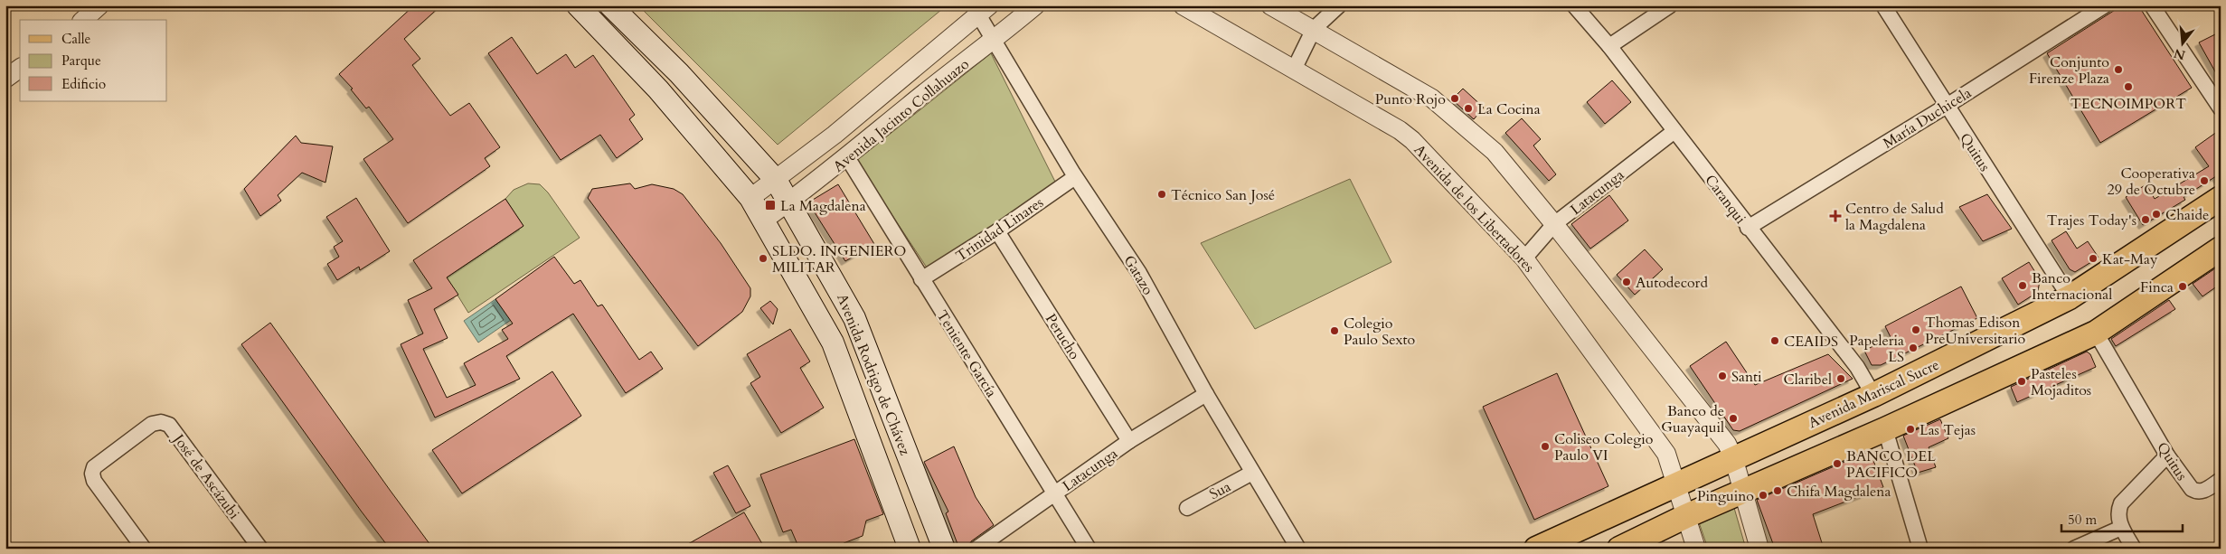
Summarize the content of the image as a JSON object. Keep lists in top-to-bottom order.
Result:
{
  "streets": {
    "main road": ["Avenida Rodrigo de Chávez", "Avenida Mariscal Sucre"],
    "street": [
      "Avenida Jacinto Collahuazo",
      "María Duchicela",
      "Quitus",
      "Latacunga",
      "Caranqui",
      "Avenida de los Libertadores",
      "Trinidad Linares",
      "Gatazo",
      "Perucho",
      "Teniente García",
      "José de Ascázubi",
      "Sua"
    ]
  },
  "crossings": [
    ["Avenida Jacinto Collahuazo", "Gatazo"],
    ["Avenida Jacinto Collahuazo", "Teniente García"],
    ["Avenida Jacinto Collahuazo", "Avenida Rodrigo de Chávez"],
    ["María Duchicela", "Quitus"],
    ["María Duchicela", "Caranqui"],
    ["Quitus", "Avenida Mariscal Sucre"],
    ["Latacunga", "Caranqui"],
    ["Latacunga", "Avenida de los Libertadores"],
    ["Latacunga", "Gatazo"],
    ["Latacunga", "Perucho"],
    ["Latacunga", "Teniente García"],
    ["Caranqui", "Avenida Mariscal Sucre"],
    ["Avenida de los Libertadores", "Avenida Mariscal Sucre"],
    ["Trinidad Linares", "Gatazo"],
    ["Trinidad Linares", "Perucho"],
    ["Trinidad Linares", "Teniente García"],
    ["Gatazo", "Sua"]
  ],
  "places": {
    "other": [
      "Conjunto Firenze Plaza",
      "TECNOIMPORT",
      "Punto Rojo",
      "La Cocina",
      "Cooperativa 29 de Octubre",
      "Técnico San José",
      "Chaide",
      "Trajes Today's",
      "SLDO. INGENIERO MILITAR",
      "Kat-May",
      "Autodecord",
      "Banco Internacional",
      "Finca",
      "Thomas Edison PreUniversitario",
      "Colegio Paulo Sexto",
      "CEAIDS",
      "Papeleria LS",
      "Santi",
      "Claribel",
      "Pasteles Mojaditos",
      "Banco de Guayaquil",
      "Las Tejas",
      "Coliseo Colegio Paulo VI",
      "BANCO DEL PACIFICO",
      "Chifa Magdalena",
      "Pinguino"
    ],
    "transit": ["La Magdalena"],
    "health": ["Centro de Salud la Magdalena"]
  },
  "legend": ["Calle", "Parque", "Edificio"],
  "scale_bar": "50 m",
  "north": "bottom"
}
